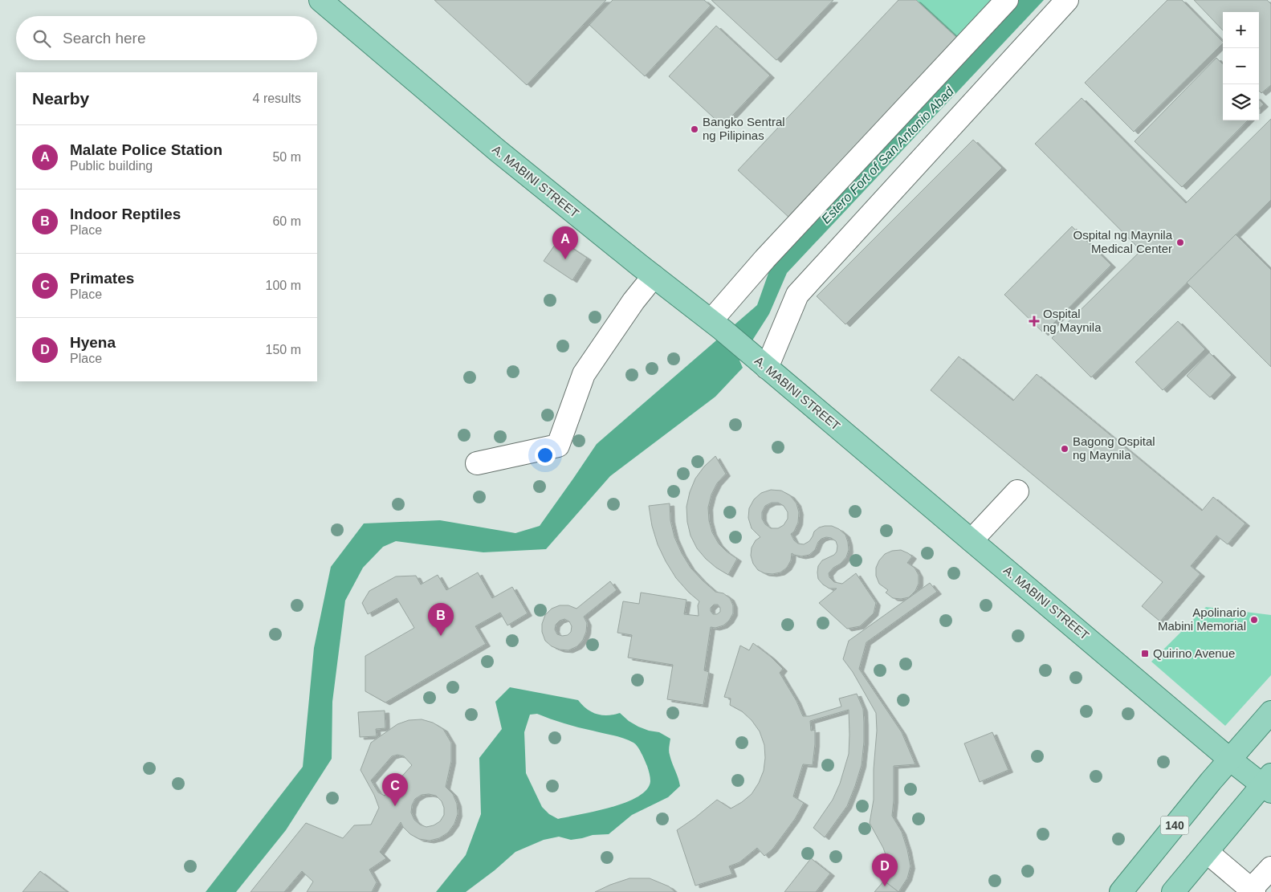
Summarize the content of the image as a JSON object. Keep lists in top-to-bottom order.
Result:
{
  "streets": {
    "main road": ["A. MABINI STREET", "140"]
  },
  "crossings": [
    ["A. MABINI STREET", "140"]
  ],
  "water": ["Estero Fort of San Antonio Abad"],
  "places": {
    "other": [
      "Bangko Sentral ng Pilipinas",
      "Ospital ng Maynila Medical Center",
      "Bagong Ospital ng Maynila",
      "Apolinario Mabini Memorial"
    ],
    "health": ["Ospital ng Maynila"],
    "transit": ["Quirino Avenue"]
  },
  "page": {
    "map_buttons": ["+", "−"],
    "search": "Search here",
    "heading": ["Nearby", "4 results"],
    "list": [
      {
        "mark": "A",
        "name": "Malate Police Station",
        "note": "Public building",
        "value": "50 m"
      },
      {
        "mark": "B",
        "name": "Indoor Reptiles",
        "note": "Place",
        "value": "60 m"
      },
      {
        "mark": "C",
        "name": "Primates",
        "note": "Place",
        "value": "100 m"
      },
      {
        "mark": "D",
        "name": "Hyena",
        "note": "Place",
        "value": "150 m"
      }
    ],
    "pins": [
      "A",
      "B",
      "C",
      "D"
    ]
  }
}
